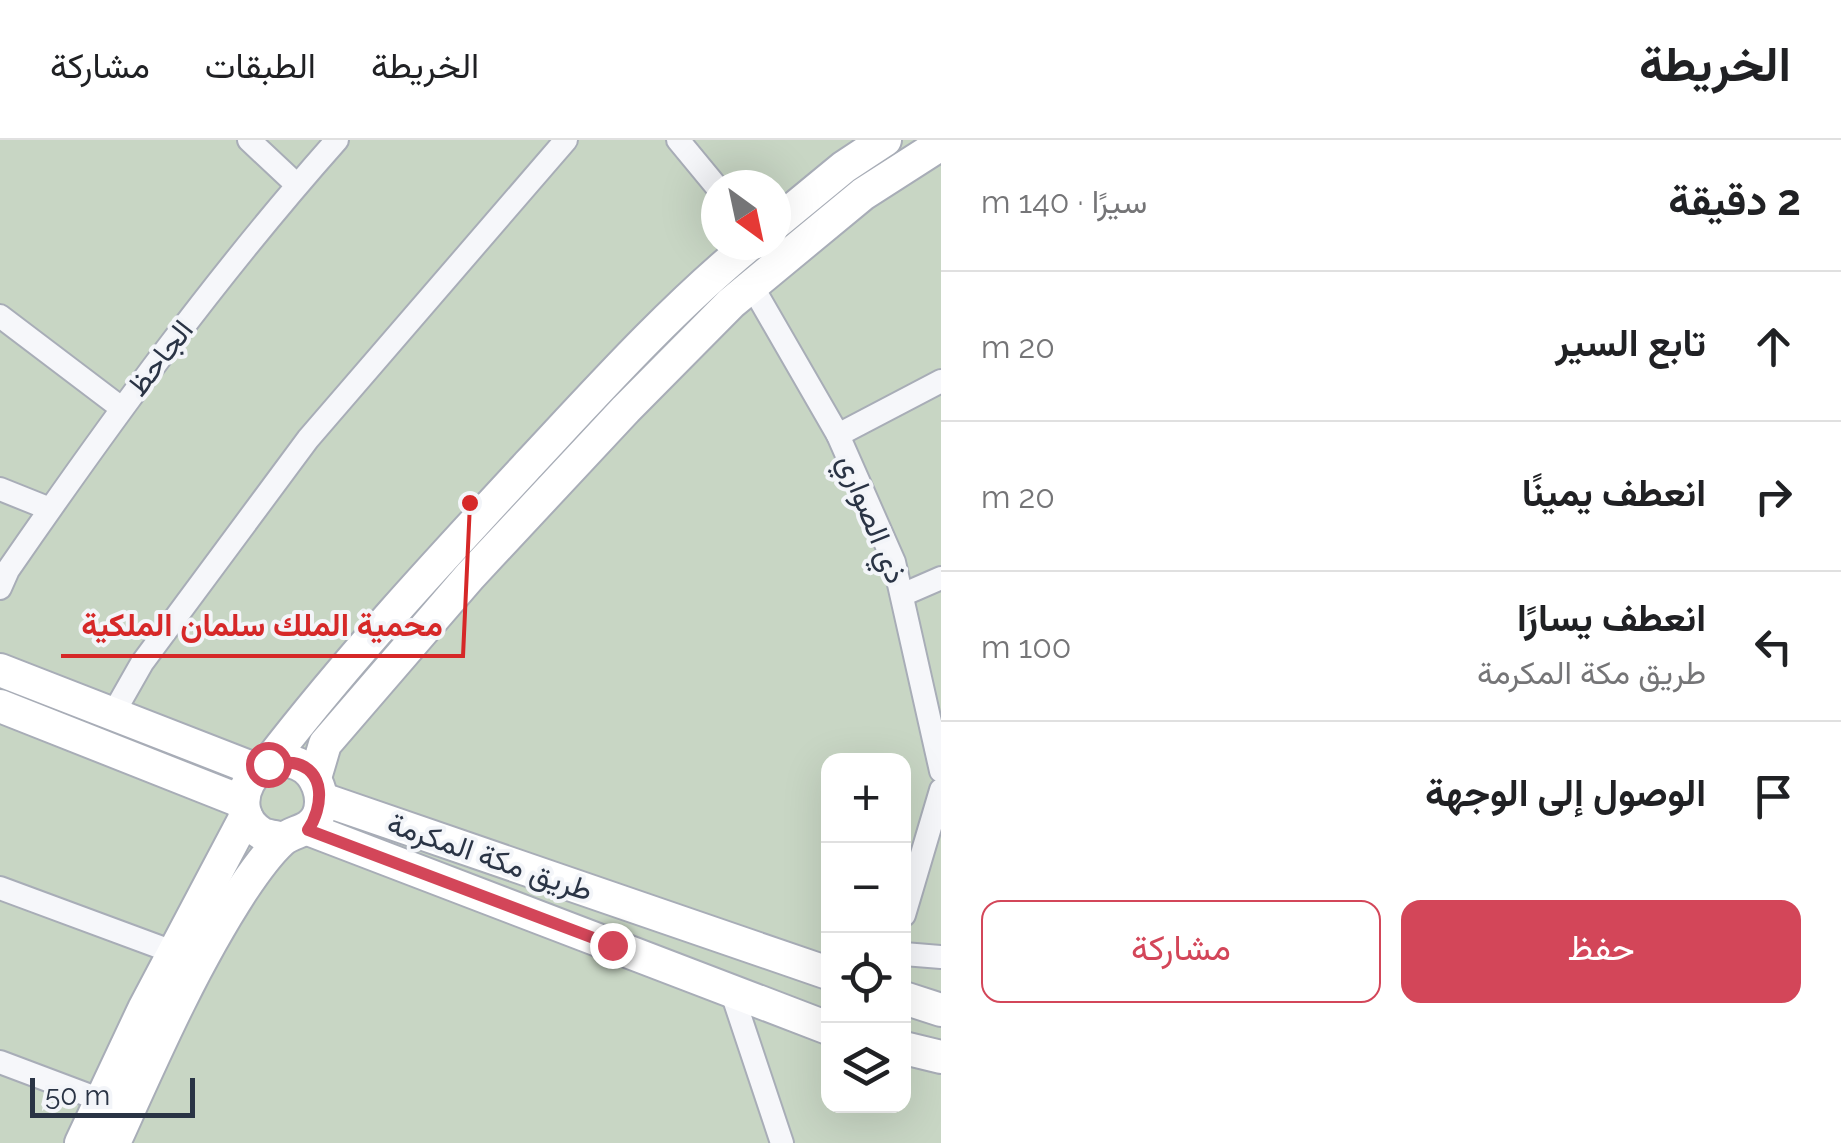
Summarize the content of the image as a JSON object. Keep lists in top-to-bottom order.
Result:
{
  "streets": {
    "street": ["الجاحظ", "ذي الصواري", "طريق مكة المكرمة"]
  },
  "places": ["محمية الملك سلمان الملكية"],
  "scale_bar": "50 m",
  "north": "bottom right",
  "page": {
    "header": "الخريطة",
    "nav": ["الخريطة", "الطبقات", "مشاركة"],
    "heading": ["2 دقيقة", "سيرًا · 140 m"],
    "list": [
      ["تابع السير", "20 m"],
      ["انعطف يمينًا", "20 m"],
      ["انعطف يسارًا", "طريق مكة المكرمة", "100 m"],
      "الوصول إلى الوجهة"
    ],
    "map_buttons": ["+", "−"],
    "buttons": ["حفظ", "مشاركة"],
    "scale": "50 m"
  }
}
